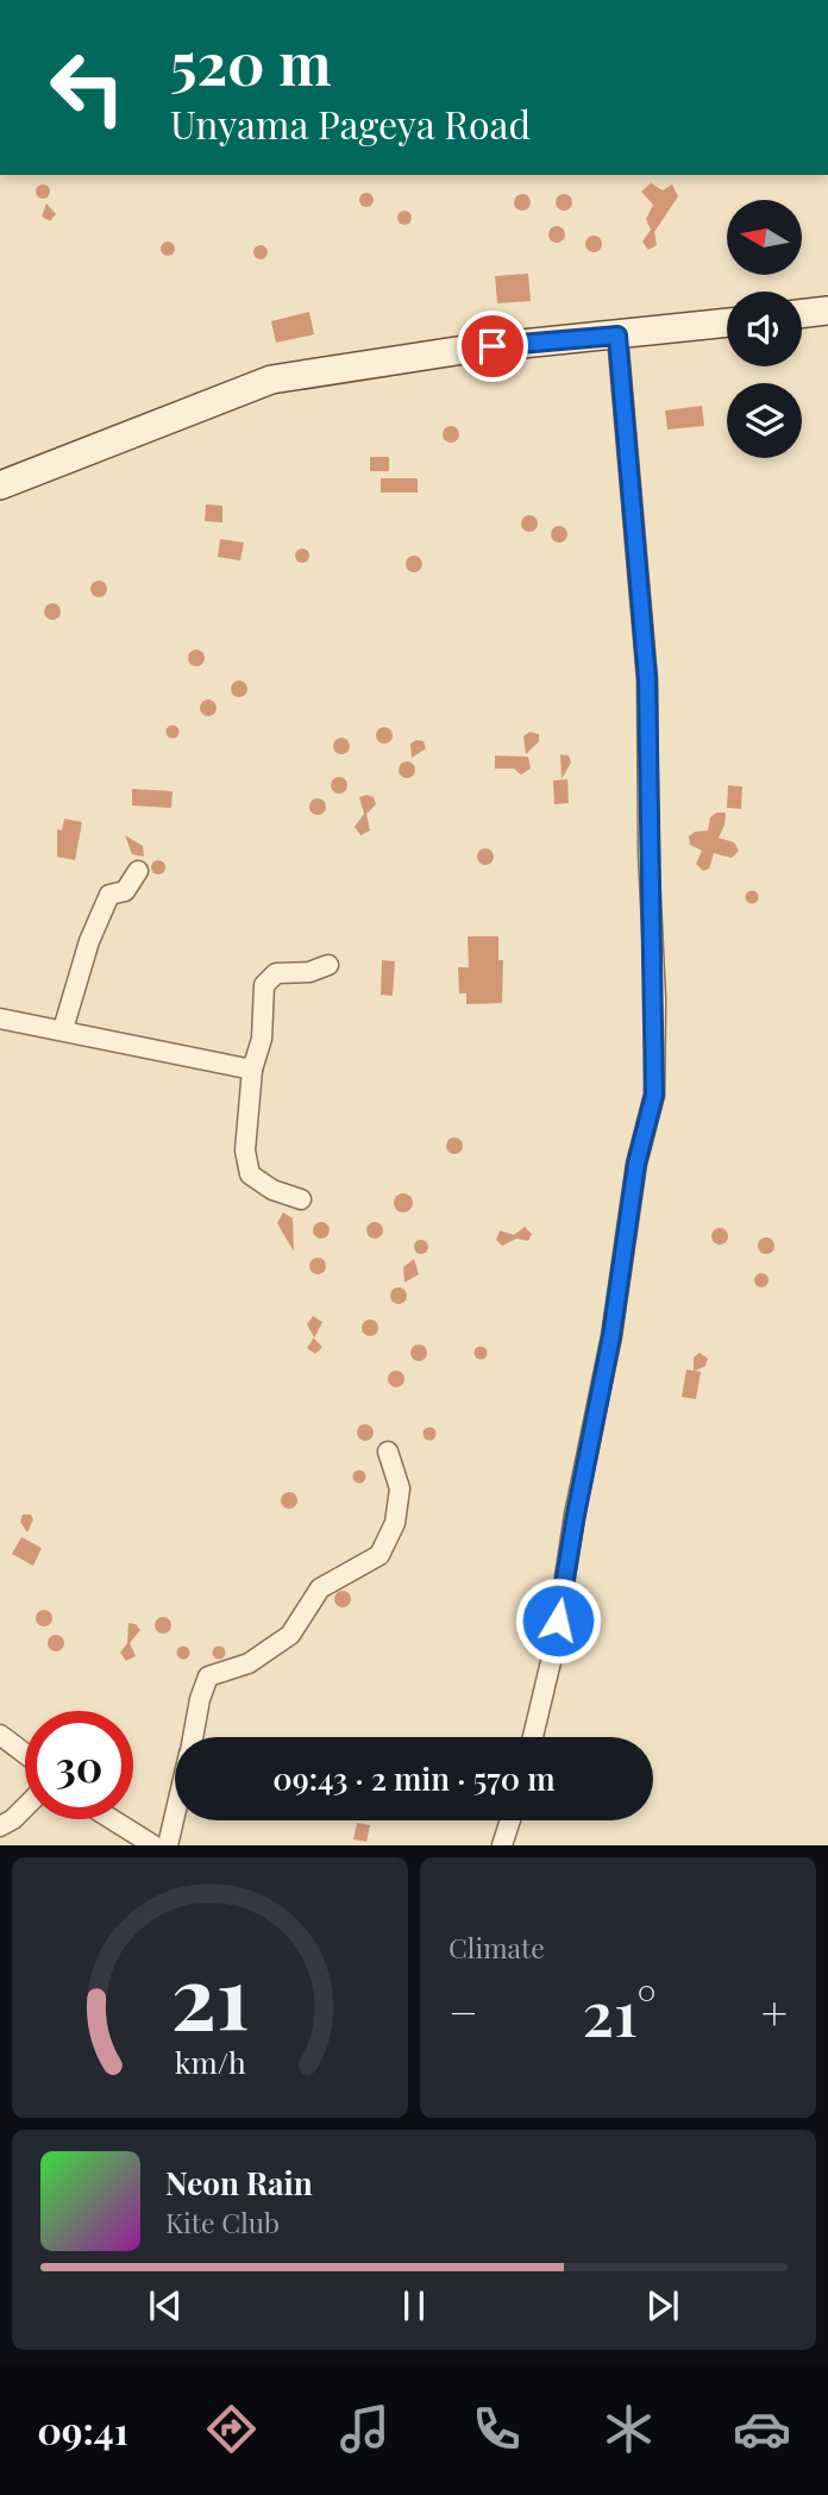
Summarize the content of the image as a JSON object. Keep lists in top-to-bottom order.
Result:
{
  "north": "left",
  "page": {
    "turn": ["520 m", "Unyama Pageya Road"],
    "limit": "30",
    "trip": "09:43 · 2 min · 570 m",
    "tile": "Climate",
    "heat": ["−", "21°", "+"],
    "song": ["Neon Rain", "Kite Club"],
    "tabs": "09:41",
    "gauge": ["21", "km/h"]
  }
}
